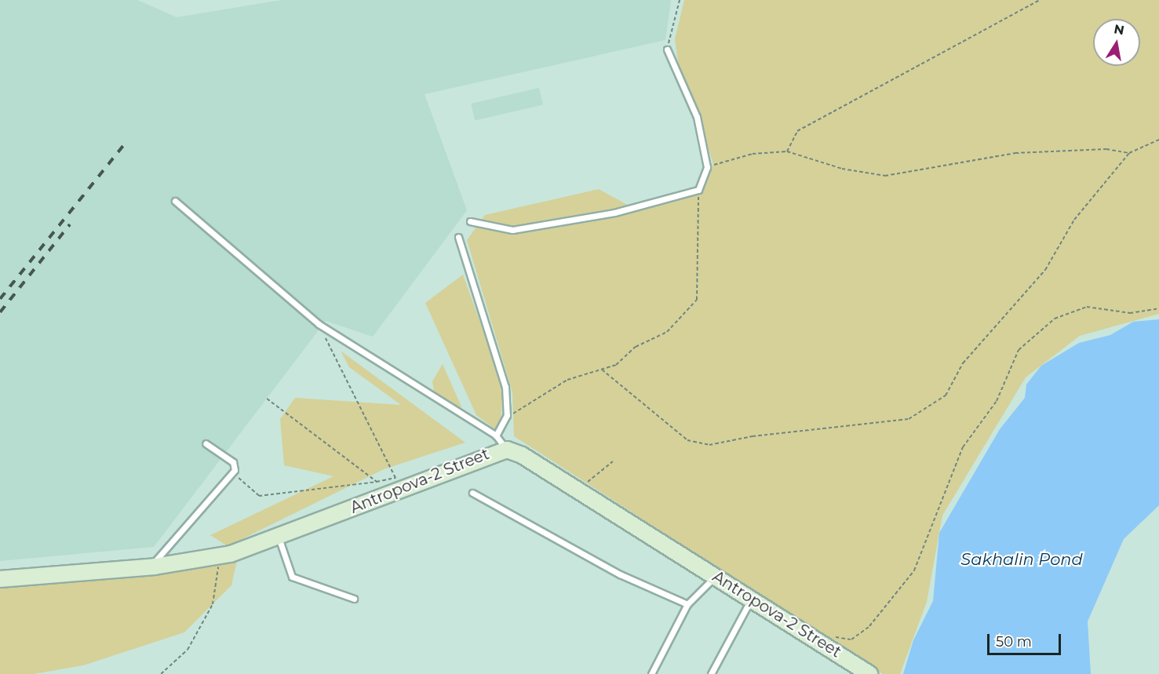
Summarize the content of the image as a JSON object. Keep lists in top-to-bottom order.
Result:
{
  "streets": {
    "street": ["Antropova-2 Street"]
  },
  "water": ["Sakhalin Pond"],
  "scale_bar": "50 m",
  "north": "top"
}
